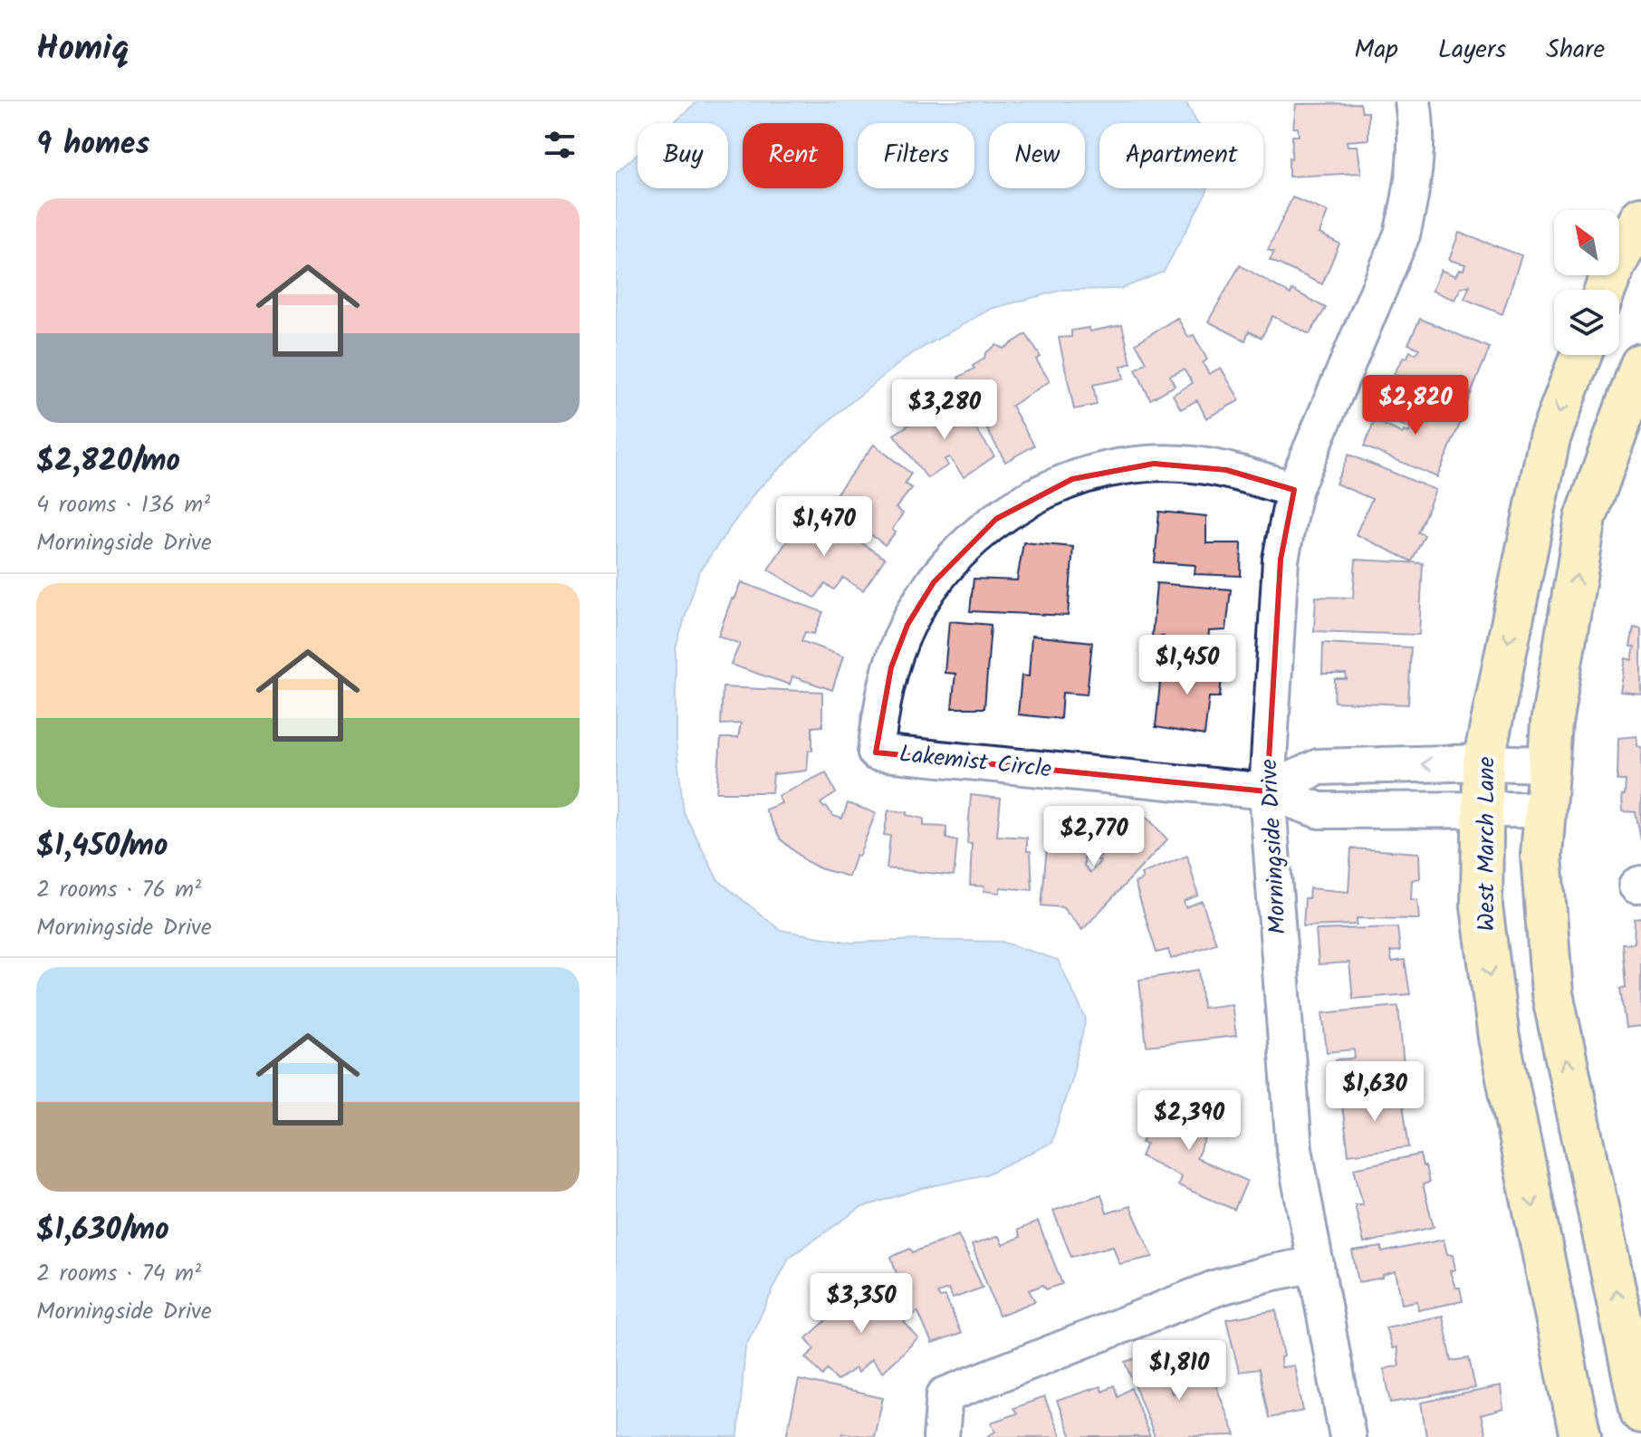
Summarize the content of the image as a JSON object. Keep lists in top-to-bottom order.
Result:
{
  "streets": {
    "main road": ["West March Lane"],
    "street": ["Lakemist Circle", "Morningside Drive"]
  },
  "crossings": [
    ["Lakemist Circle", "West March Lane"],
    ["Lakemist Circle", "Morningside Drive"]
  ],
  "north": "top left",
  "page": {
    "header": "Homiq",
    "nav": ["Map", "Layers", "Share"],
    "heading": "9 homes",
    "chip": [
      "Buy",
      "Rent",
      "Filters",
      "New",
      "Apartment"
    ],
    "list": [
      {
        "name": "$2,820/mo",
        "note": "4 rooms · 136 m² · Morningside Drive"
      },
      {
        "name": "$1,450/mo",
        "note": "2 rooms · 76 m² · Morningside Drive"
      },
      {
        "name": "$1,630/mo",
        "note": "2 rooms · 74 m² · Morningside Drive"
      }
    ],
    "price": [
      "$2,820",
      "$3,280",
      "$1,470",
      "$1,450",
      "$2,770",
      "$1,630",
      "$2,390",
      "$3,350",
      "$1,810"
    ]
  }
}
